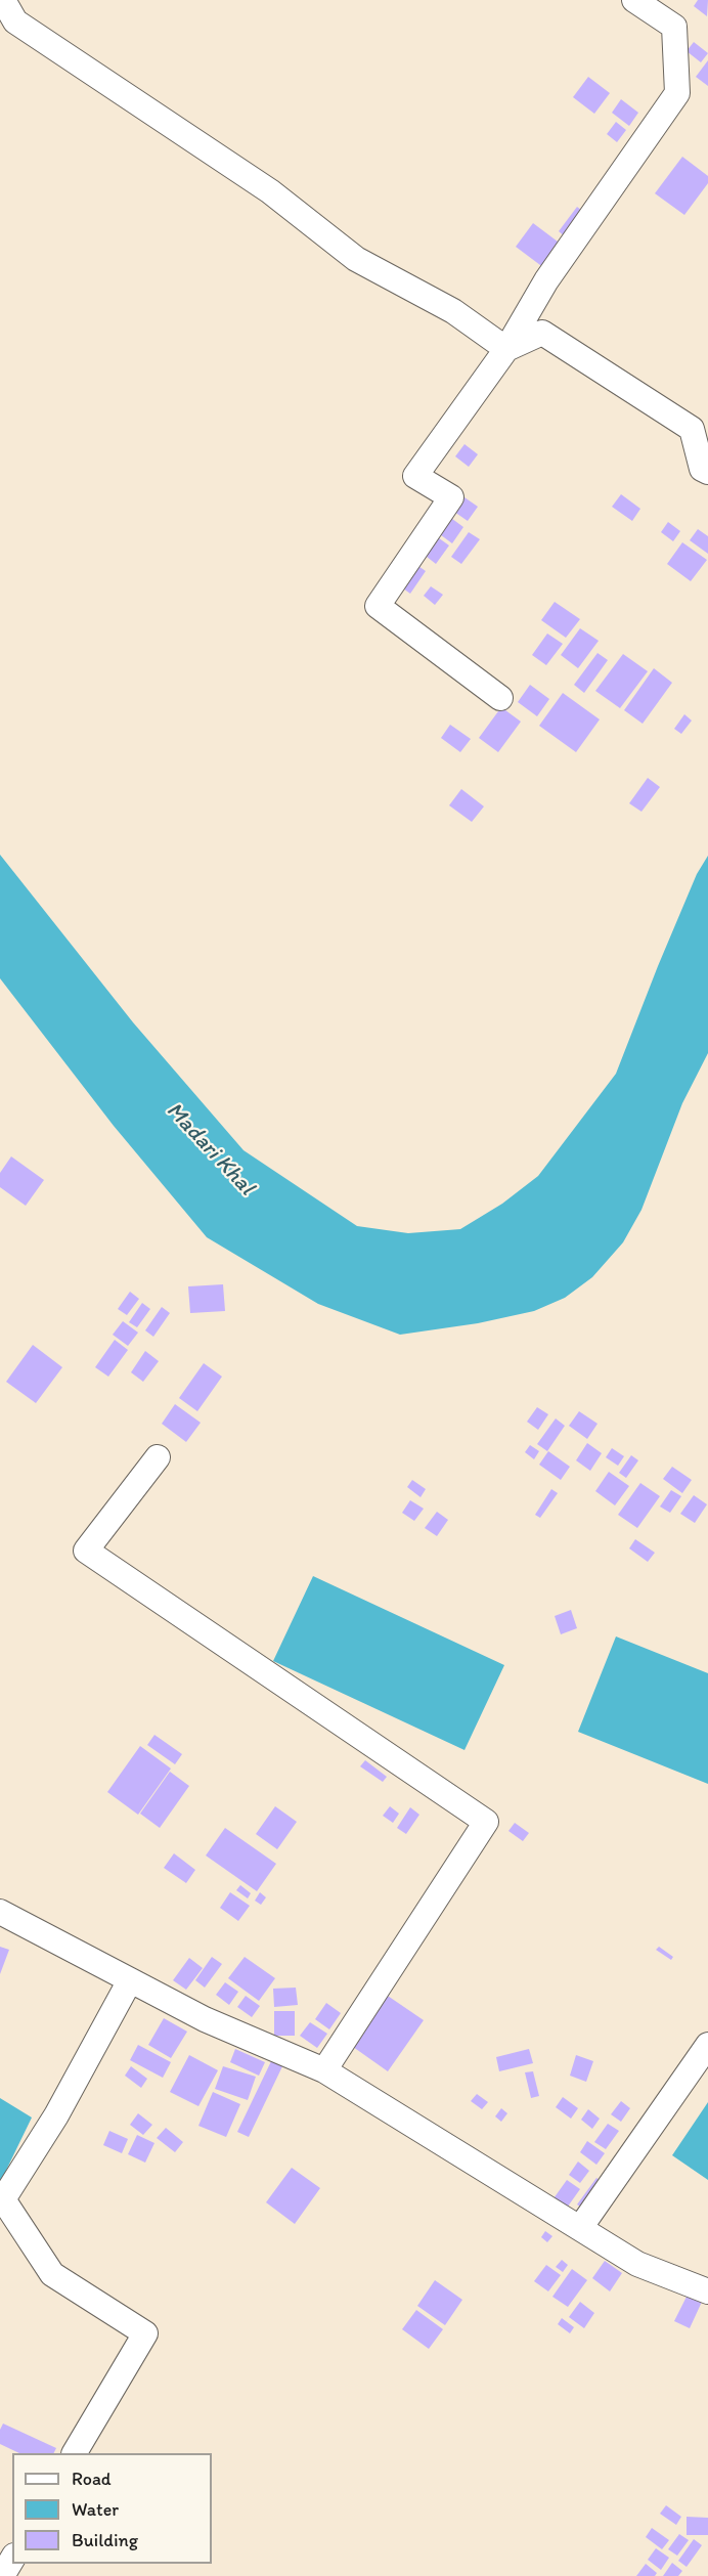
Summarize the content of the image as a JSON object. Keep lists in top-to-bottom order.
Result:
{
  "water": ["Madari Khal"],
  "legend": ["Road", "Water", "Building"]
}
